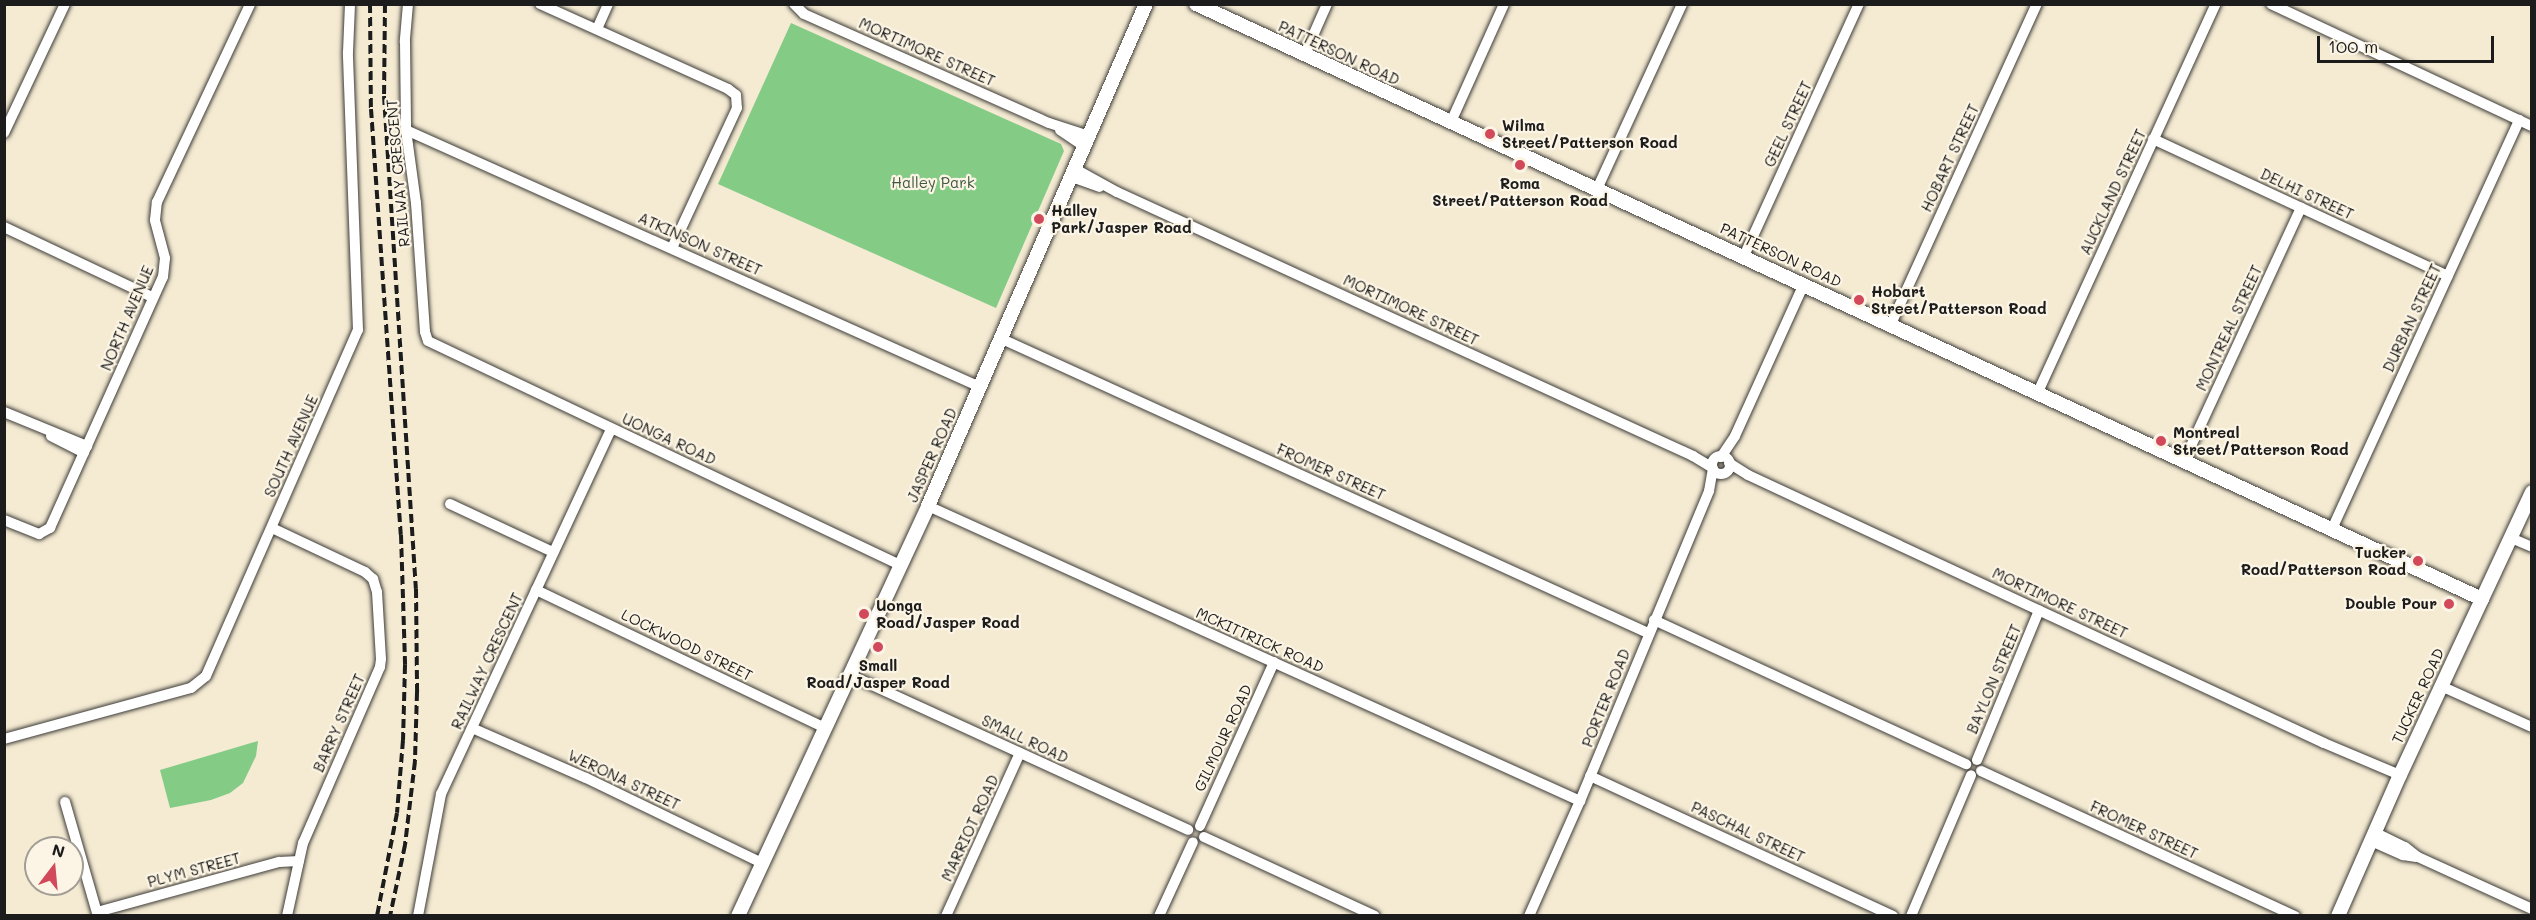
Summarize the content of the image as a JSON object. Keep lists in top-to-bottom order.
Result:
{
  "streets": {
    "street": [
      "MORTIMORE STREET",
      "PATTERSON ROAD",
      "GEEL STREET",
      "HOBART STREET",
      "RAILWAY CRESCENT",
      "AUCKLAND STREET",
      "DELHI STREET",
      "ATKINSON STREET",
      "NORTH AVENUE",
      "DURBAN STREET",
      "MONTREAL STREET",
      "UONGA ROAD",
      "SOUTH AVENUE",
      "JASPER ROAD",
      "FROMER STREET",
      "MCKITTRICK ROAD",
      "LOCKWOOD STREET",
      "BAYLON STREET",
      "TUCKER ROAD",
      "PORTER ROAD",
      "BARRY STREET",
      "GILMOUR ROAD",
      "SMALL ROAD",
      "WERONA STREET",
      "MARRIOT ROAD",
      "PASCHAL STREET",
      "PLYM STREET"
    ]
  },
  "crossings": [
    ["MORTIMORE STREET", "JASPER ROAD"],
    ["MORTIMORE STREET", "BAYLON STREET"],
    ["MORTIMORE STREET", "TUCKER ROAD"],
    ["MORTIMORE STREET", "PORTER ROAD"],
    ["PATTERSON ROAD", "GEEL STREET"],
    ["PATTERSON ROAD", "HOBART STREET"],
    ["PATTERSON ROAD", "AUCKLAND STREET"],
    ["PATTERSON ROAD", "DURBAN STREET"],
    ["PATTERSON ROAD", "MONTREAL STREET"],
    ["PATTERSON ROAD", "TUCKER ROAD"],
    ["PATTERSON ROAD", "PORTER ROAD"],
    ["RAILWAY CRESCENT", "ATKINSON STREET"],
    ["RAILWAY CRESCENT", "UONGA ROAD"],
    ["RAILWAY CRESCENT", "LOCKWOOD STREET"],
    ["RAILWAY CRESCENT", "WERONA STREET"],
    ["AUCKLAND STREET", "DELHI STREET"],
    ["DELHI STREET", "DURBAN STREET"],
    ["DELHI STREET", "MONTREAL STREET"],
    ["ATKINSON STREET", "JASPER ROAD"],
    ["UONGA ROAD", "JASPER ROAD"],
    ["SOUTH AVENUE", "BARRY STREET"],
    ["JASPER ROAD", "FROMER STREET"],
    ["JASPER ROAD", "MCKITTRICK ROAD"],
    ["JASPER ROAD", "LOCKWOOD STREET"],
    ["JASPER ROAD", "SMALL ROAD"],
    ["JASPER ROAD", "WERONA STREET"],
    ["FROMER STREET", "BAYLON STREET"],
    ["FROMER STREET", "PORTER ROAD"],
    ["MCKITTRICK ROAD", "PORTER ROAD"],
    ["MCKITTRICK ROAD", "GILMOUR ROAD"],
    ["PORTER ROAD", "PASCHAL STREET"],
    ["BARRY STREET", "PLYM STREET"],
    ["GILMOUR ROAD", "SMALL ROAD"],
    ["SMALL ROAD", "MARRIOT ROAD"]
  ],
  "parks": ["Halley Park"],
  "places": [
    "Wilma Street/Patterson Road",
    "Roma Street/Patterson Road",
    "Halley Park/Jasper Road",
    "Hobart Street/Patterson Road",
    "Montreal Street/Patterson Road",
    "Tucker Road/Patterson Road",
    "Double Pour",
    "Uonga Road/Jasper Road",
    "Small Road/Jasper Road"
  ],
  "scale_bar": "100 m",
  "north": "top"
}
